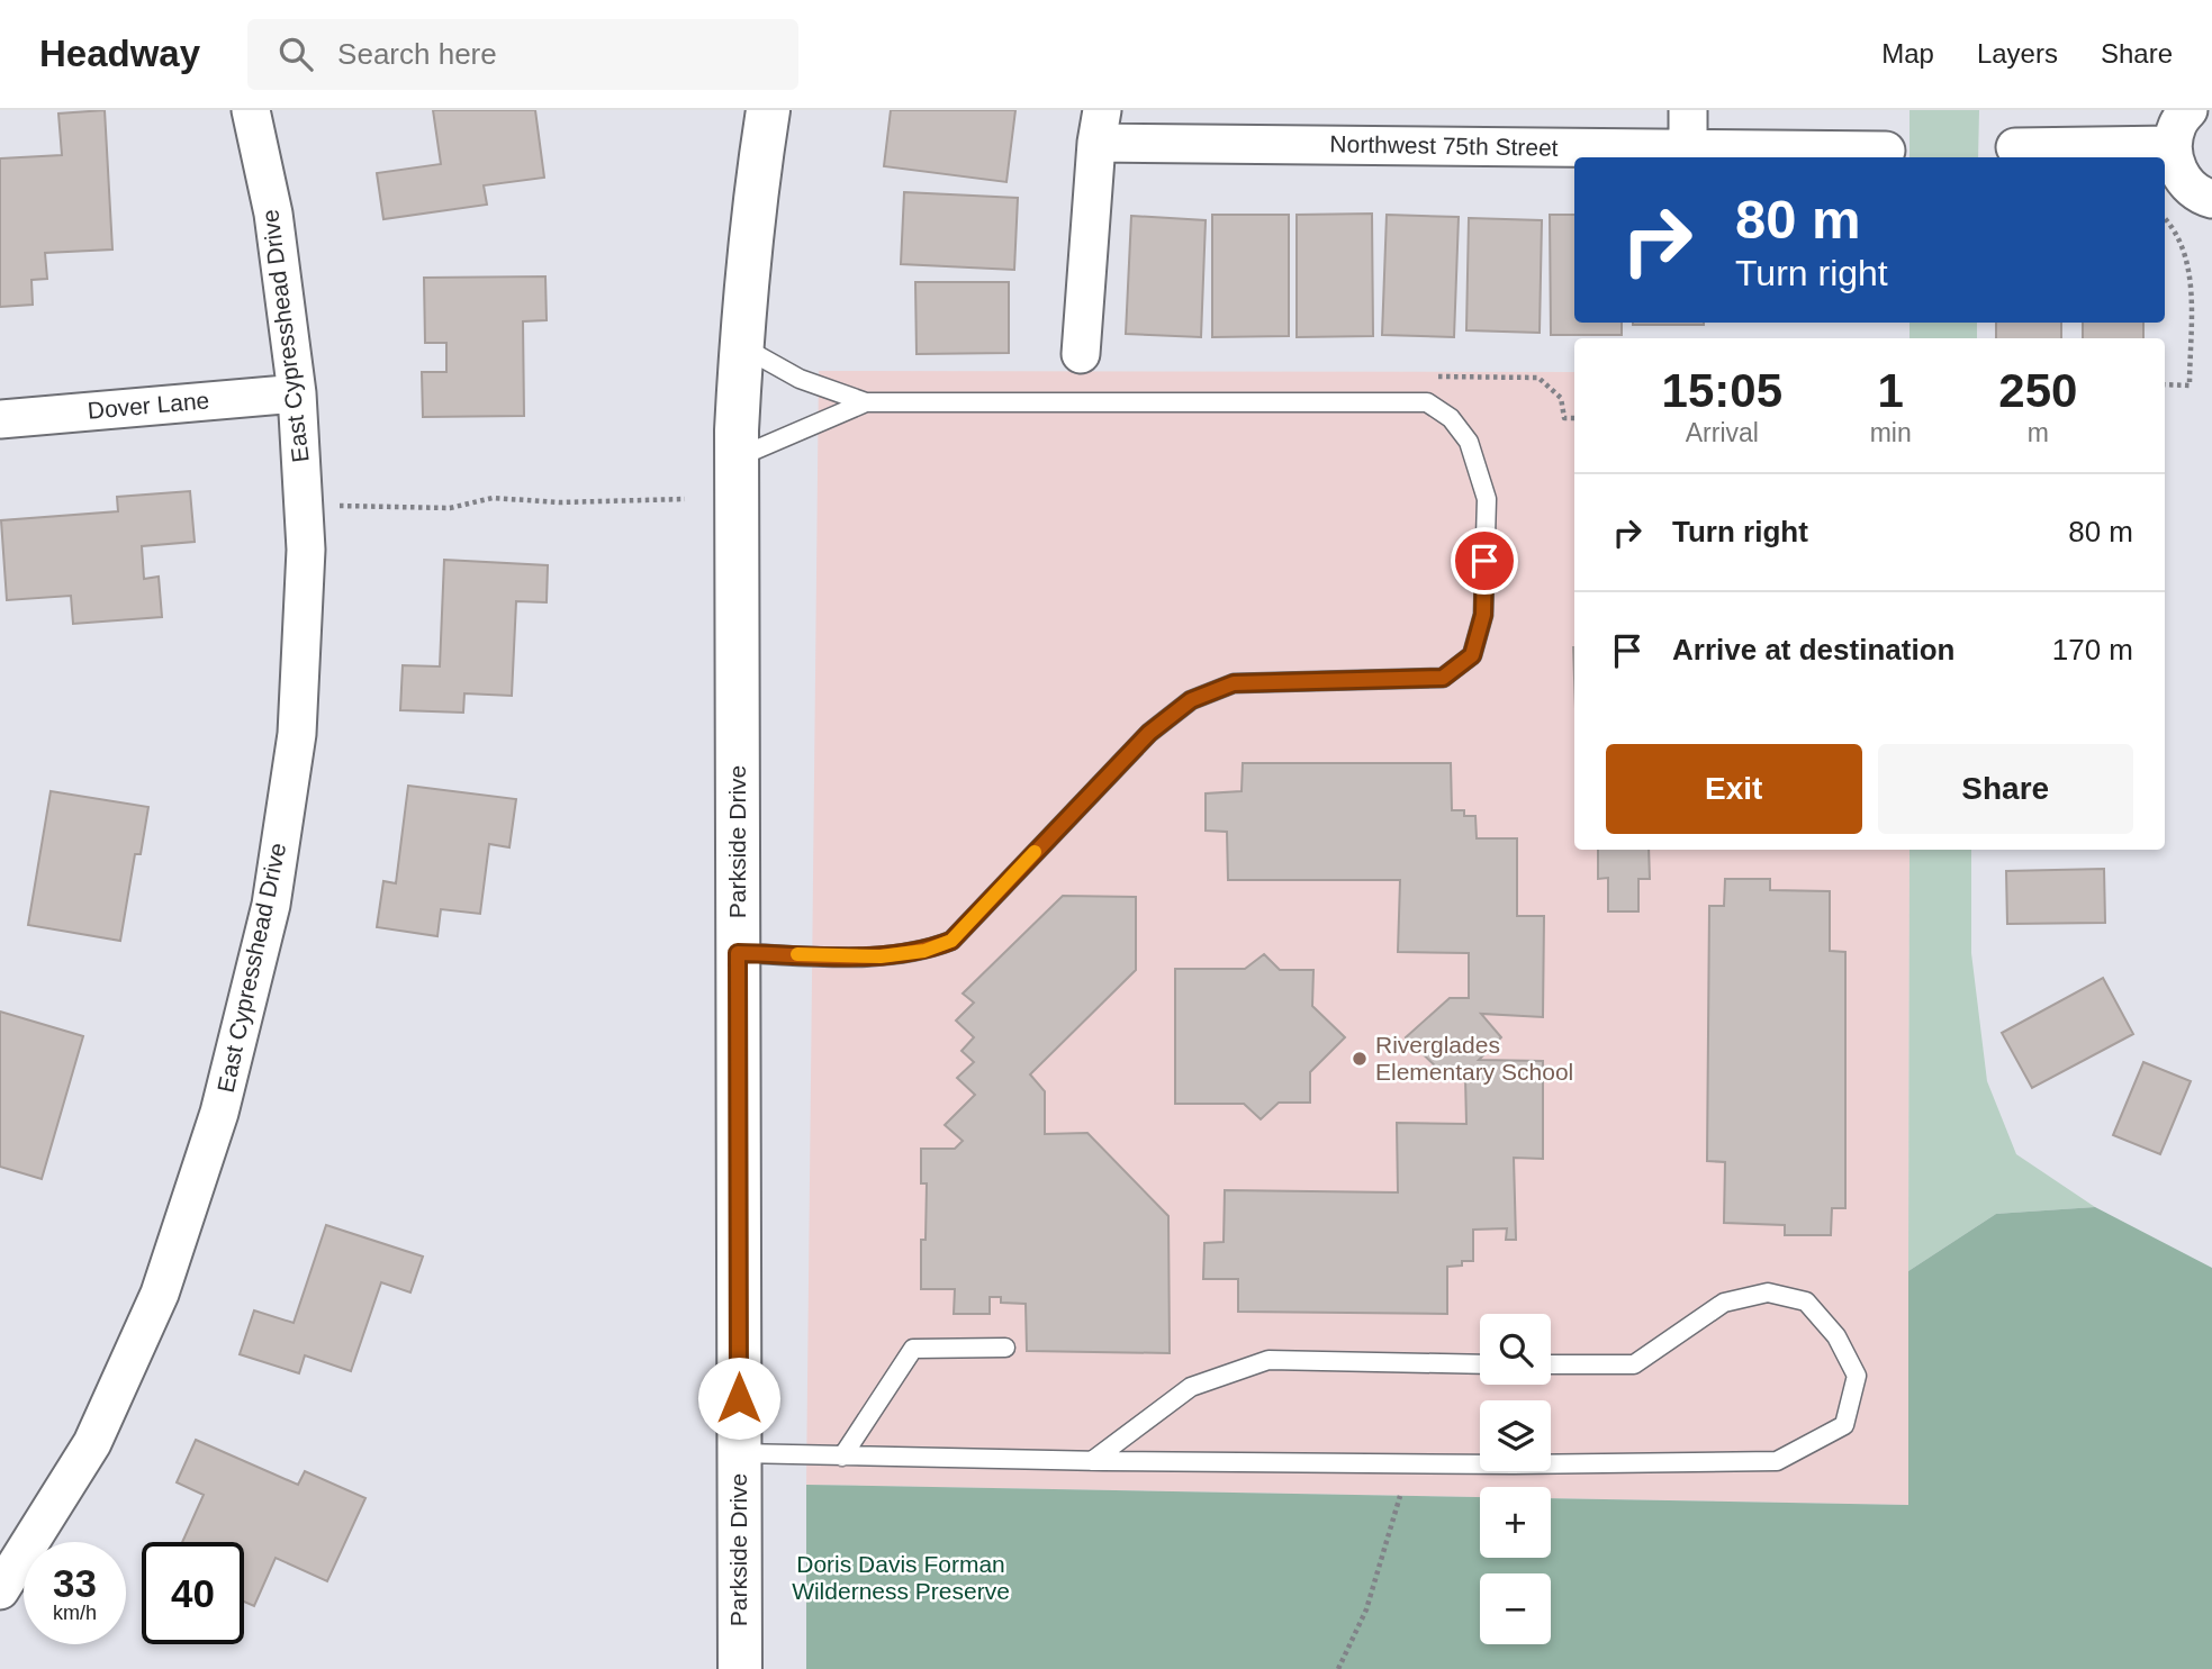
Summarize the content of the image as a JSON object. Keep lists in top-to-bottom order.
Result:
{
  "streets": {
    "street": [
      "Northwest 75th Street",
      "East Cypresshead Drive",
      "Dover Lane",
      "Parkside Drive"
    ]
  },
  "crossings": [
    ["East Cypresshead Drive", "Dover Lane"]
  ],
  "parks": ["Doris Davis Forman Wilderness Preserve"],
  "places": ["Riverglades Elementary School"],
  "page": {
    "header": "Headway",
    "search": "Search here",
    "nav": ["Map", "Layers", "Share"],
    "turn": ["80 m", "Turn right"],
    "eta": [
      "15:05",
      "Arrival",
      "1",
      "min",
      "250",
      "m"
    ],
    "list": [
      {
        "name": "Turn right",
        "value": "80 m"
      },
      {
        "name": "Arrive at destination",
        "value": "170 m"
      }
    ],
    "buttons": ["Exit", "Share"],
    "map_buttons": ["+", "−"],
    "speed": "33 km/h",
    "limit": "40"
  }
}
